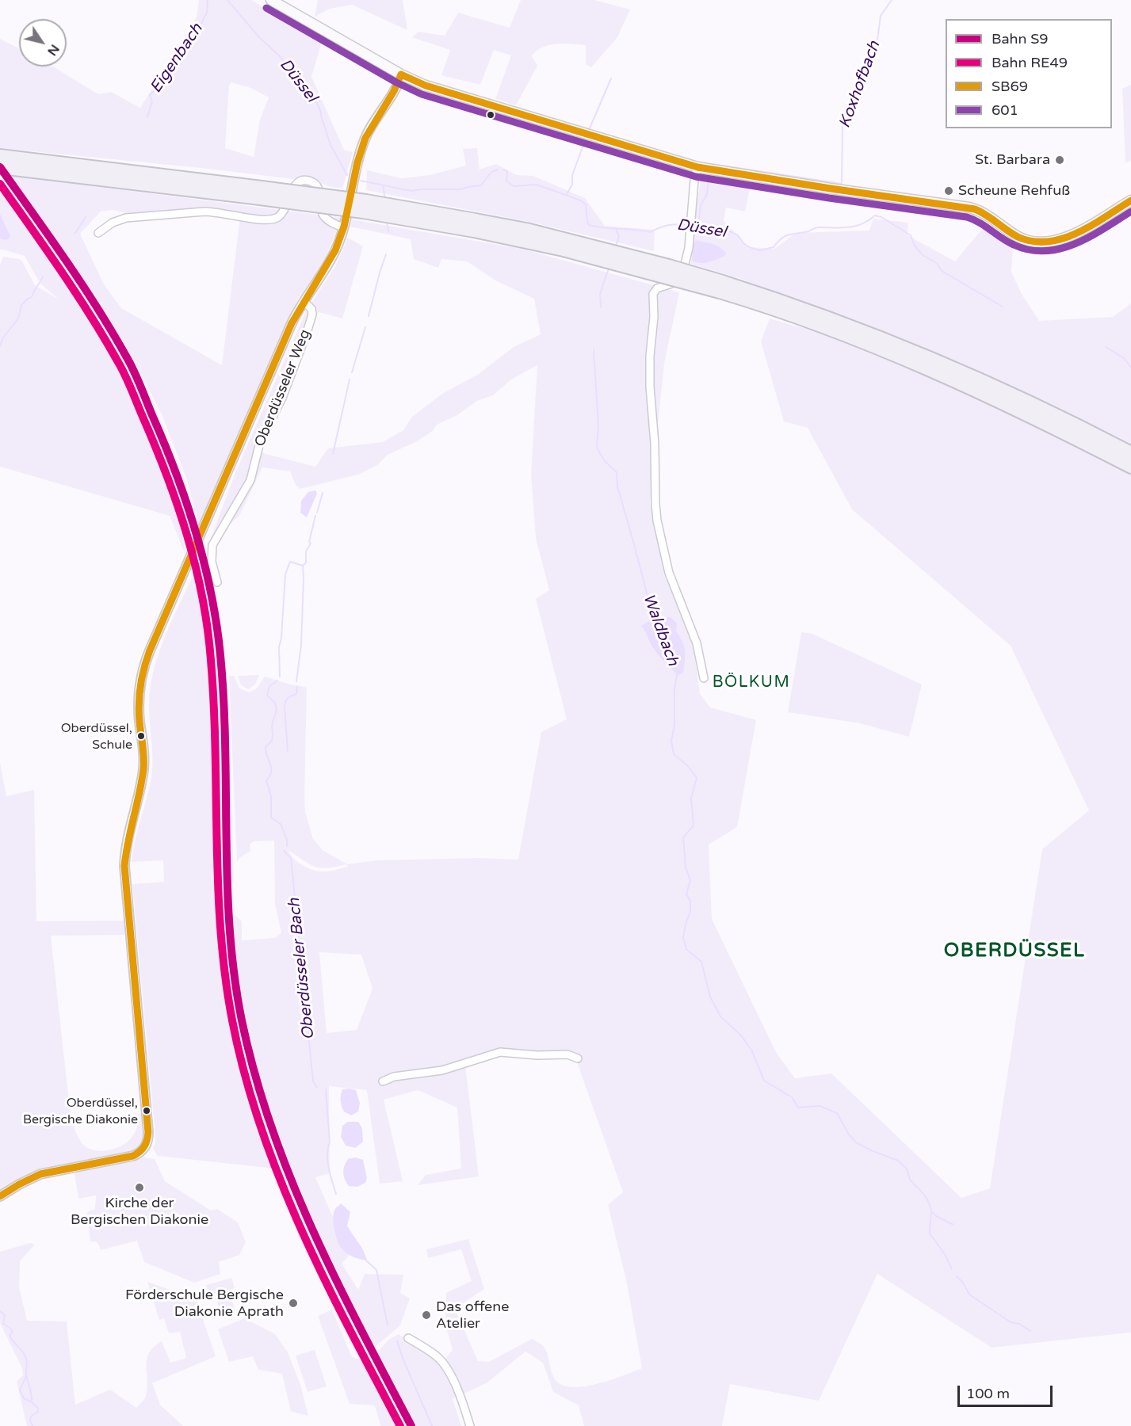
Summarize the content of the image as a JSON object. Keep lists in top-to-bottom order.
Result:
{
  "streets": {
    "street": ["Oberdüsseler Weg"]
  },
  "districts": ["BÖLKUM", "OBERDÜSSEL"],
  "water": [
    "Eigenbach",
    "Düssel",
    "Koxhofbach",
    "Waldbach",
    "Oberdüsseler Bach"
  ],
  "places": [
    "St. Barbara",
    "Scheune Rehfuß",
    "Oberdüssel, Schule",
    "Oberdüssel, Bergische Diakonie",
    "Kirche der Bergischen Diakonie",
    "Förderschule Bergische Diakonie Aprath",
    "Das offene Atelier"
  ],
  "lines": [
    "transit line 601",
    "transit line SB69",
    "rail line S9",
    "rail line RE49"
  ],
  "legend": [
    "Bahn S9",
    "Bahn RE49",
    "SB69",
    "601"
  ],
  "scale_bar": "100 m",
  "north": "bottom right"
}
